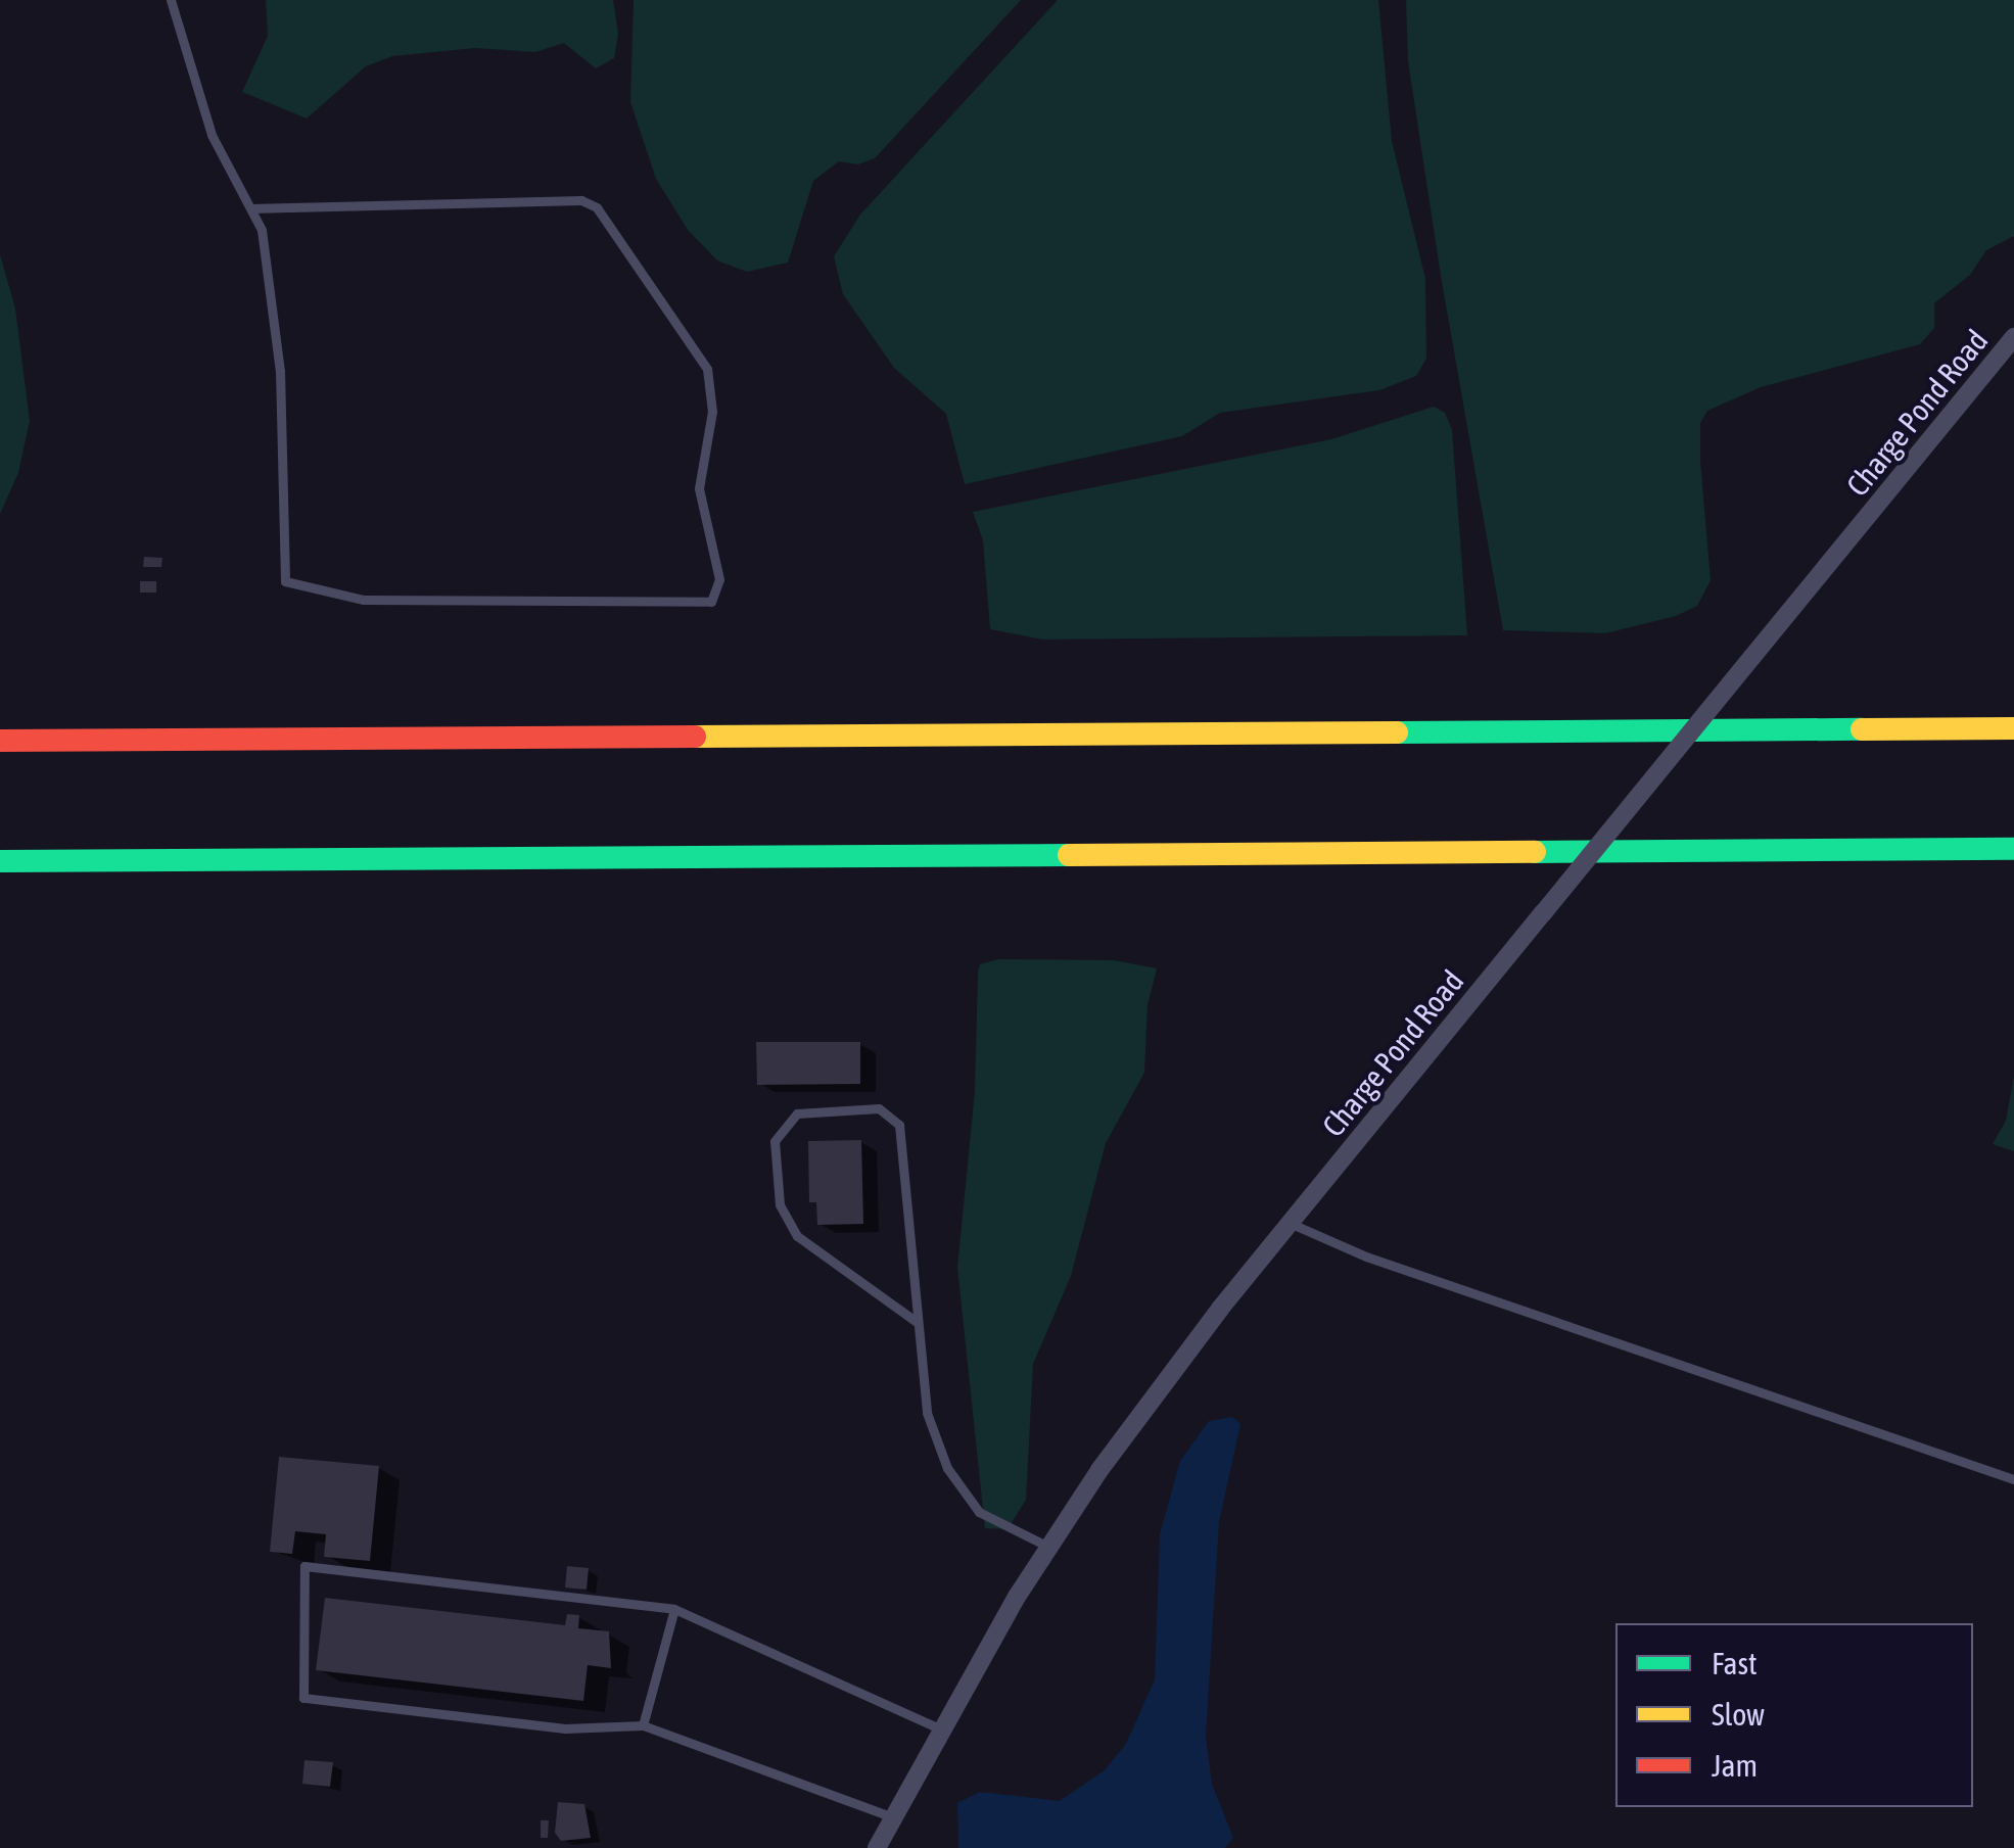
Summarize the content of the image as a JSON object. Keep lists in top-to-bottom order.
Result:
{
  "streets": {
    "street": ["Charge Pond Road"]
  },
  "legend": ["Fast", "Slow", "Jam"]
}
